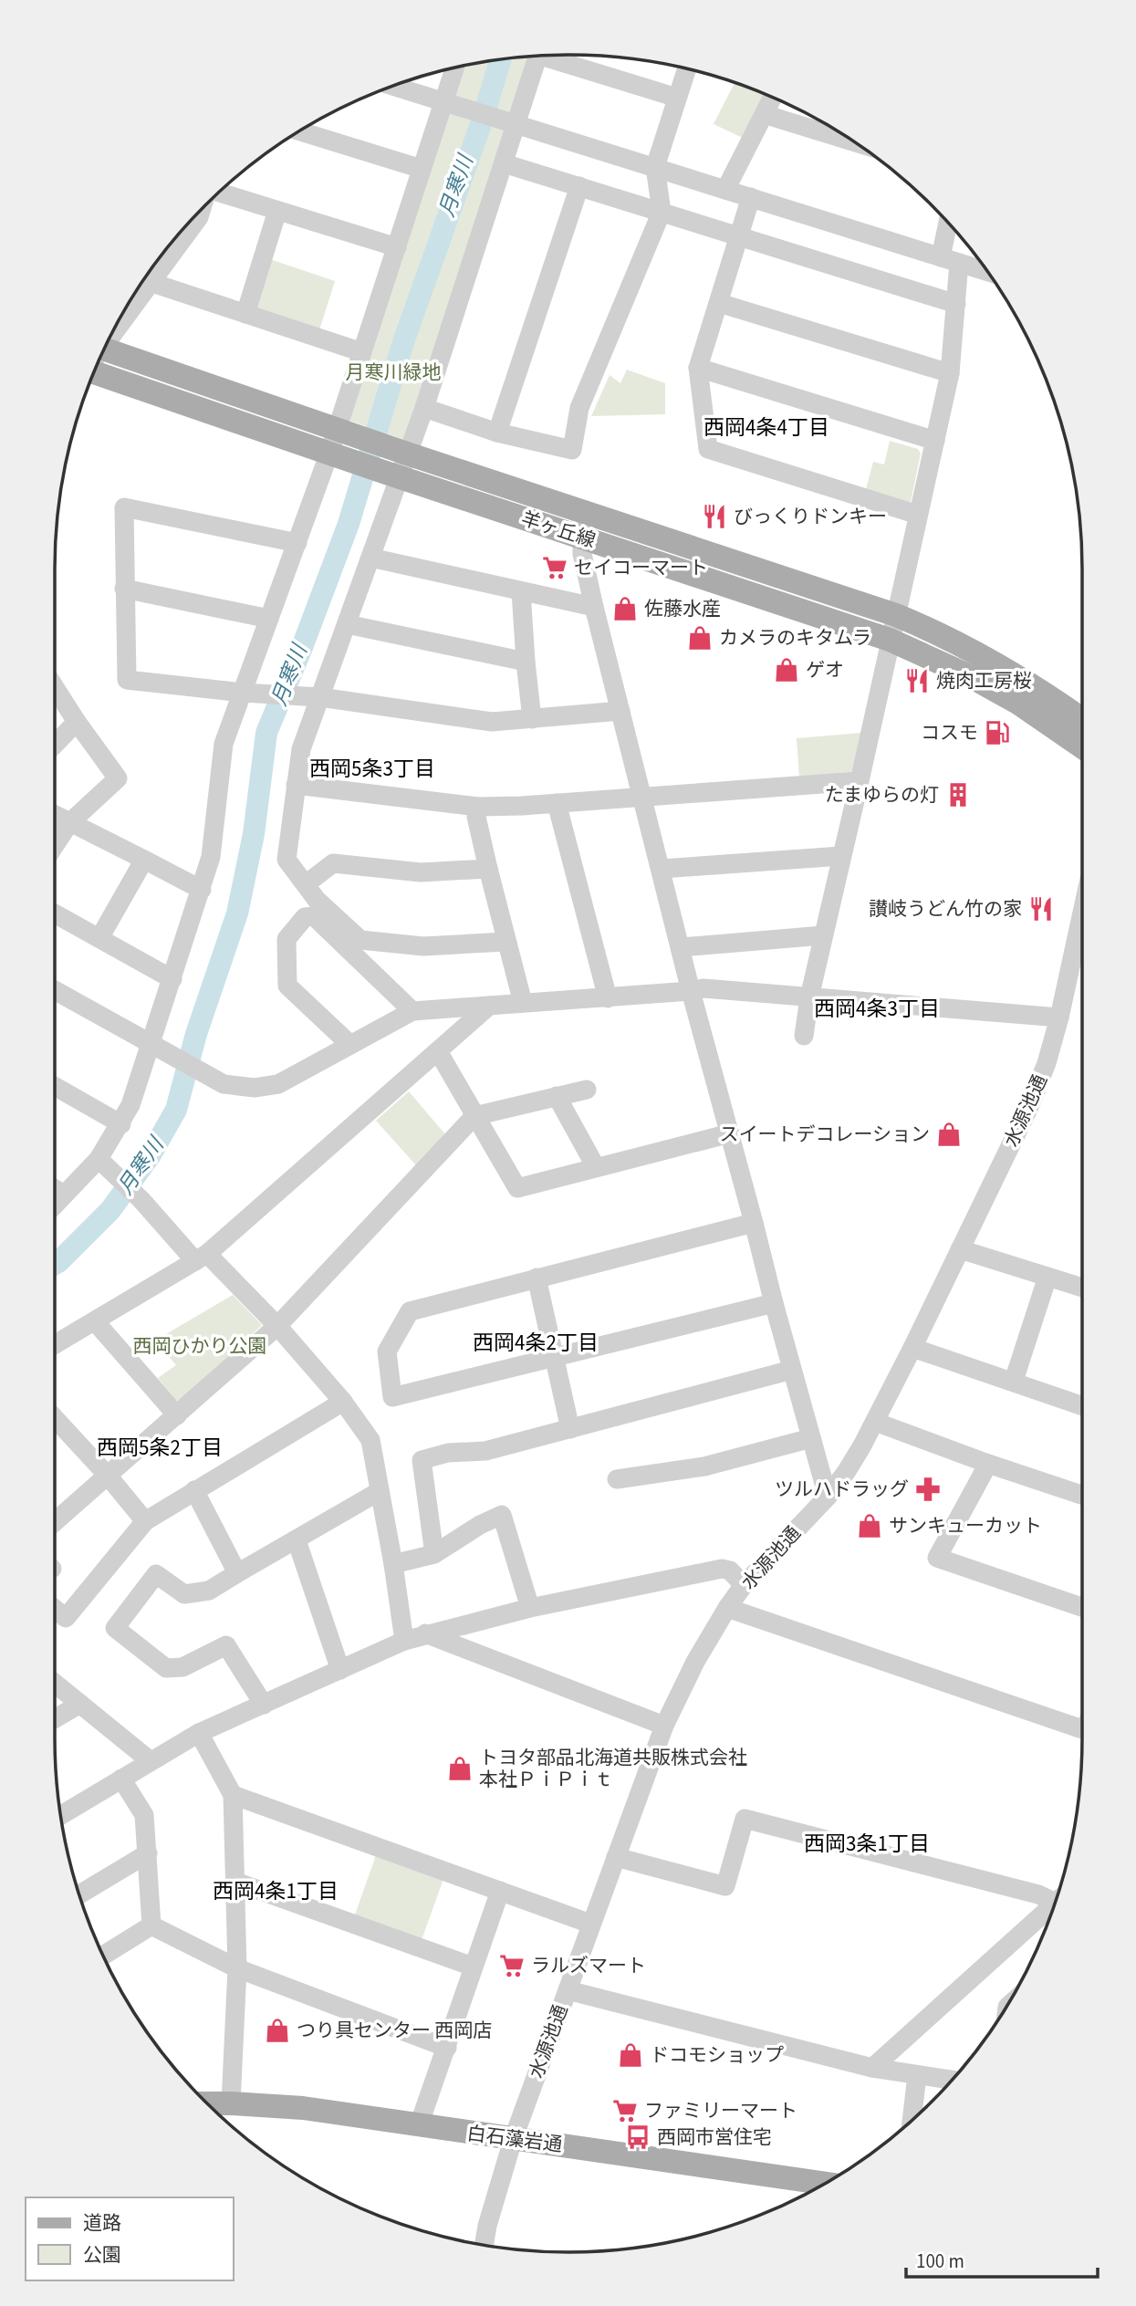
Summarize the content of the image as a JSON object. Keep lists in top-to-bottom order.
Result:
{
  "streets": {
    "main road": ["羊ヶ丘線", "白石藻岩通"],
    "street": ["水源池通"]
  },
  "crossings": [
    ["水源池通", "白石藻岩通"]
  ],
  "districts": [
    "西岡4条4丁目",
    "西岡5条3丁目",
    "西岡4条3丁目",
    "西岡4条2丁目",
    "西岡5条2丁目",
    "西岡3条1丁目",
    "西岡4条1丁目"
  ],
  "water": ["月寒川"],
  "parks": ["月寒川緑地", "西岡ひかり公園"],
  "places": {
    "restaurant": ["びっくりドンキー", "焼肉工房桜", "讃岐うどん竹の家"],
    "supermarket": ["セイコーマート", "ラルズマート", "ファミリーマート"],
    "shop": [
      "佐藤水産",
      "カメラのキタムラ",
      "ゲオ",
      "スイートデコレーション",
      "サンキューカット",
      "トヨタ部品北海道共販株式会社 本社ＰｉＰｉｔ",
      "つり具センター 西岡店",
      "ドコモショップ"
    ],
    "fuel station": ["コスモ"],
    "building": ["たまゆらの灯"],
    "pharmacy": ["ツルハドラッグ"],
    "bus stop": ["西岡市営住宅"]
  },
  "legend": ["道路", "公園"],
  "scale_bar": "100 m"
}
